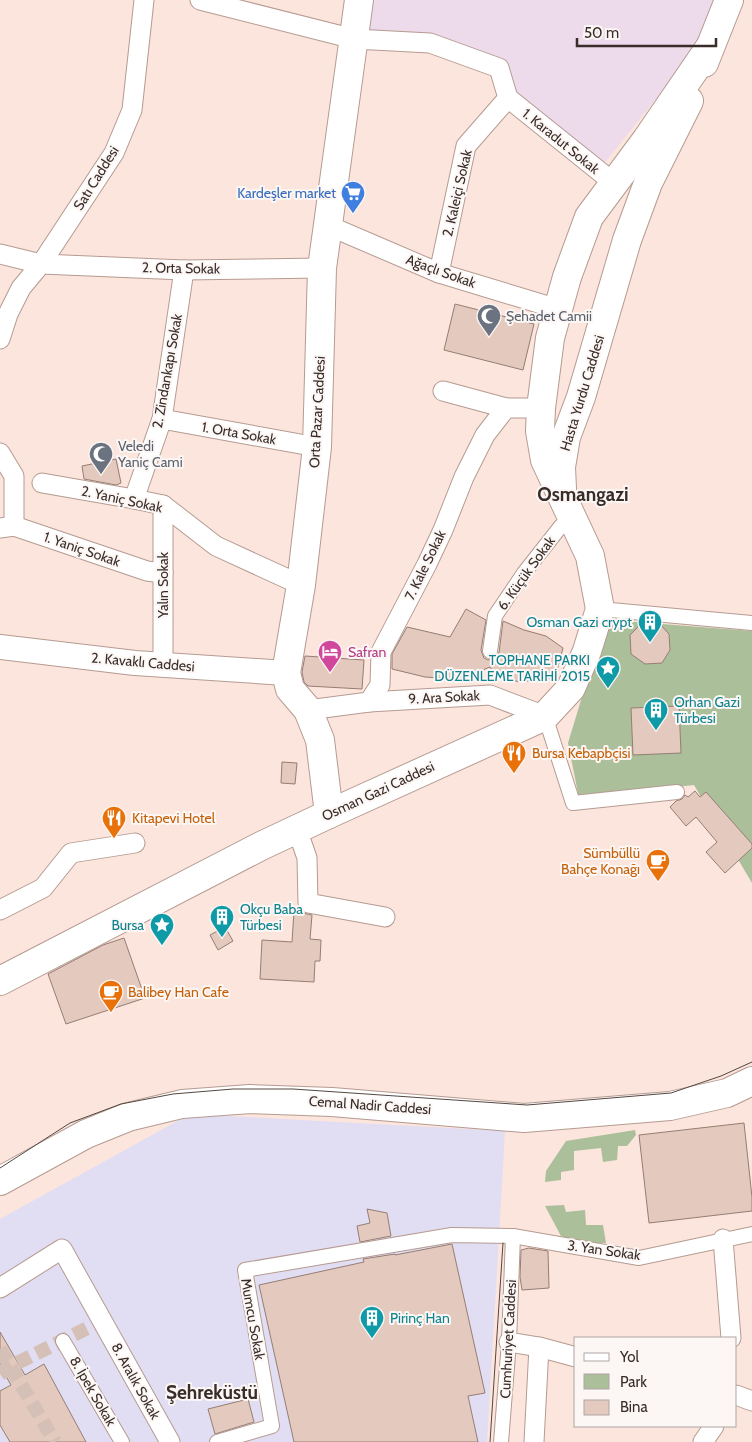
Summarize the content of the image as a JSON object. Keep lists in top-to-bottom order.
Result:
{
  "streets": {
    "main road": [
      "Hasta Yurdu Caddesi",
      "Orta Pazar Caddesi",
      "Osman Gazi Caddesi",
      "Cemal Nadir Caddesi"
    ],
    "street": [
      "1. Karadut Sokak",
      "Satı Caddesi",
      "2. Kaleiçi Sokak",
      "2. Orta Sokak",
      "Ağaçlı Sokak",
      "2. Zindankapı Sokak",
      "1. Orta Sokak",
      "2. Yaniç Sokak",
      "1. Yaniç Sokak",
      "7. Kale Sokak",
      "6. Küçük Sokak",
      "Yalın Sokak",
      "2. Kavaklı Caddesi",
      "9. Ara Sokak",
      "3. Yan Sokak",
      "Mumcu Sokak",
      "Cumhuriyet Caddesi",
      "8. Aralık Sokak",
      "8. İpek Sokak"
    ]
  },
  "crossings": [
    ["1. Karadut Sokak", "2. Kaleiçi Sokak"],
    ["1. Karadut Sokak", "Hasta Yurdu Caddesi"],
    ["Satı Caddesi", "2. Orta Sokak"],
    ["2. Kaleiçi Sokak", "Ağaçlı Sokak"],
    ["2. Orta Sokak", "2. Zindankapı Sokak"],
    ["2. Orta Sokak", "Orta Pazar Caddesi"],
    ["Ağaçlı Sokak", "Hasta Yurdu Caddesi"],
    ["Ağaçlı Sokak", "Orta Pazar Caddesi"],
    ["2. Zindankapı Sokak", "1. Orta Sokak"],
    ["2. Zindankapı Sokak", "2. Yaniç Sokak"],
    ["Hasta Yurdu Caddesi", "Osman Gazi Caddesi"],
    ["Orta Pazar Caddesi", "1. Orta Sokak"],
    ["Orta Pazar Caddesi", "2. Yaniç Sokak"],
    ["Orta Pazar Caddesi", "2. Kavaklı Caddesi"],
    ["2. Yaniç Sokak", "Yalın Sokak"],
    ["1. Yaniç Sokak", "Yalın Sokak"],
    ["7. Kale Sokak", "9. Ara Sokak"],
    ["Yalın Sokak", "2. Kavaklı Caddesi"],
    ["9. Ara Sokak", "Osman Gazi Caddesi"],
    ["3. Yan Sokak", "Mumcu Sokak"],
    ["3. Yan Sokak", "Cumhuriyet Caddesi"]
  ],
  "districts": ["Osmangazi", "Şehreküstü"],
  "places": {
    "supermarket": ["Kardeşler market"],
    "mosque": ["Şehadet Camii", "Veledi Yaniç Cami"],
    "building": [
      "Osman Gazi crypt",
      "Orhan Gazi Türbesi",
      "Okçu Baba Türbesi",
      "Pirinç Han"
    ],
    "hotel": ["Safran"],
    "place": ["TOPHANE PARKI DÜZENLEME TARİHİ 2015", "Bursa"],
    "restaurant": ["Bursa Kebapbçisi", "Kitapevi Hotel"],
    "cafe": ["Sümbüllü Bahçe Konağı", "Balibey Han Cafe"]
  },
  "legend": ["Yol", "Park", "Bina"],
  "scale_bar": "50 m"
}
